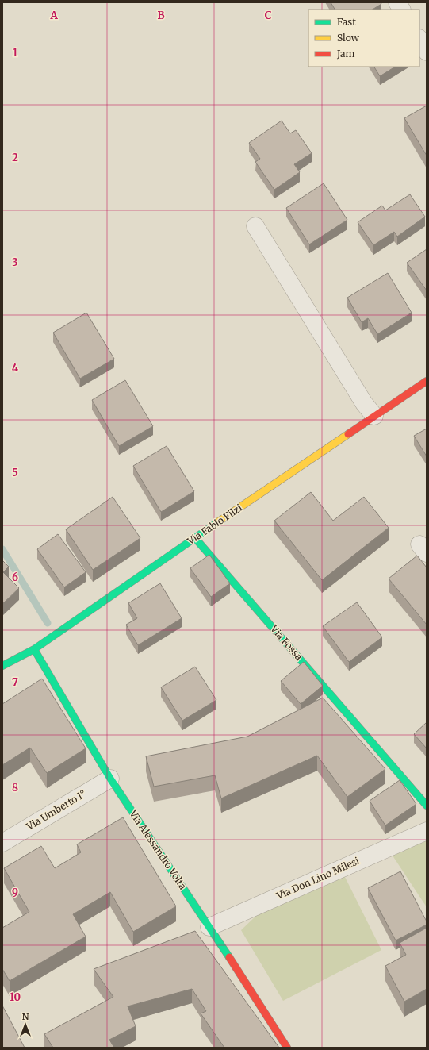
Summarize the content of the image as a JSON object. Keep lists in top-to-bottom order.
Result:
{
  "streets": {
    "street": [
      "Via Fabio Filzi",
      "Via Fossa",
      "Via Umberto I°",
      "Via Alessandro Volta",
      "Via Don Lino Milesi"
    ]
  },
  "crossings": [
    ["Via Fabio Filzi", "Via Fossa"],
    ["Via Fabio Filzi", "Via Alessandro Volta"],
    ["Via Umberto I°", "Via Alessandro Volta"],
    ["Via Alessandro Volta", "Via Don Lino Milesi"]
  ],
  "legend": ["Fast", "Slow", "Jam"],
  "north": "top",
  "grid": {
    "columns": ["A", "B", "C"],
    "rows": [
      "1",
      "2",
      "3",
      "4",
      "5",
      "6",
      "7",
      "8",
      "9",
      "10"
    ]
  }
}
